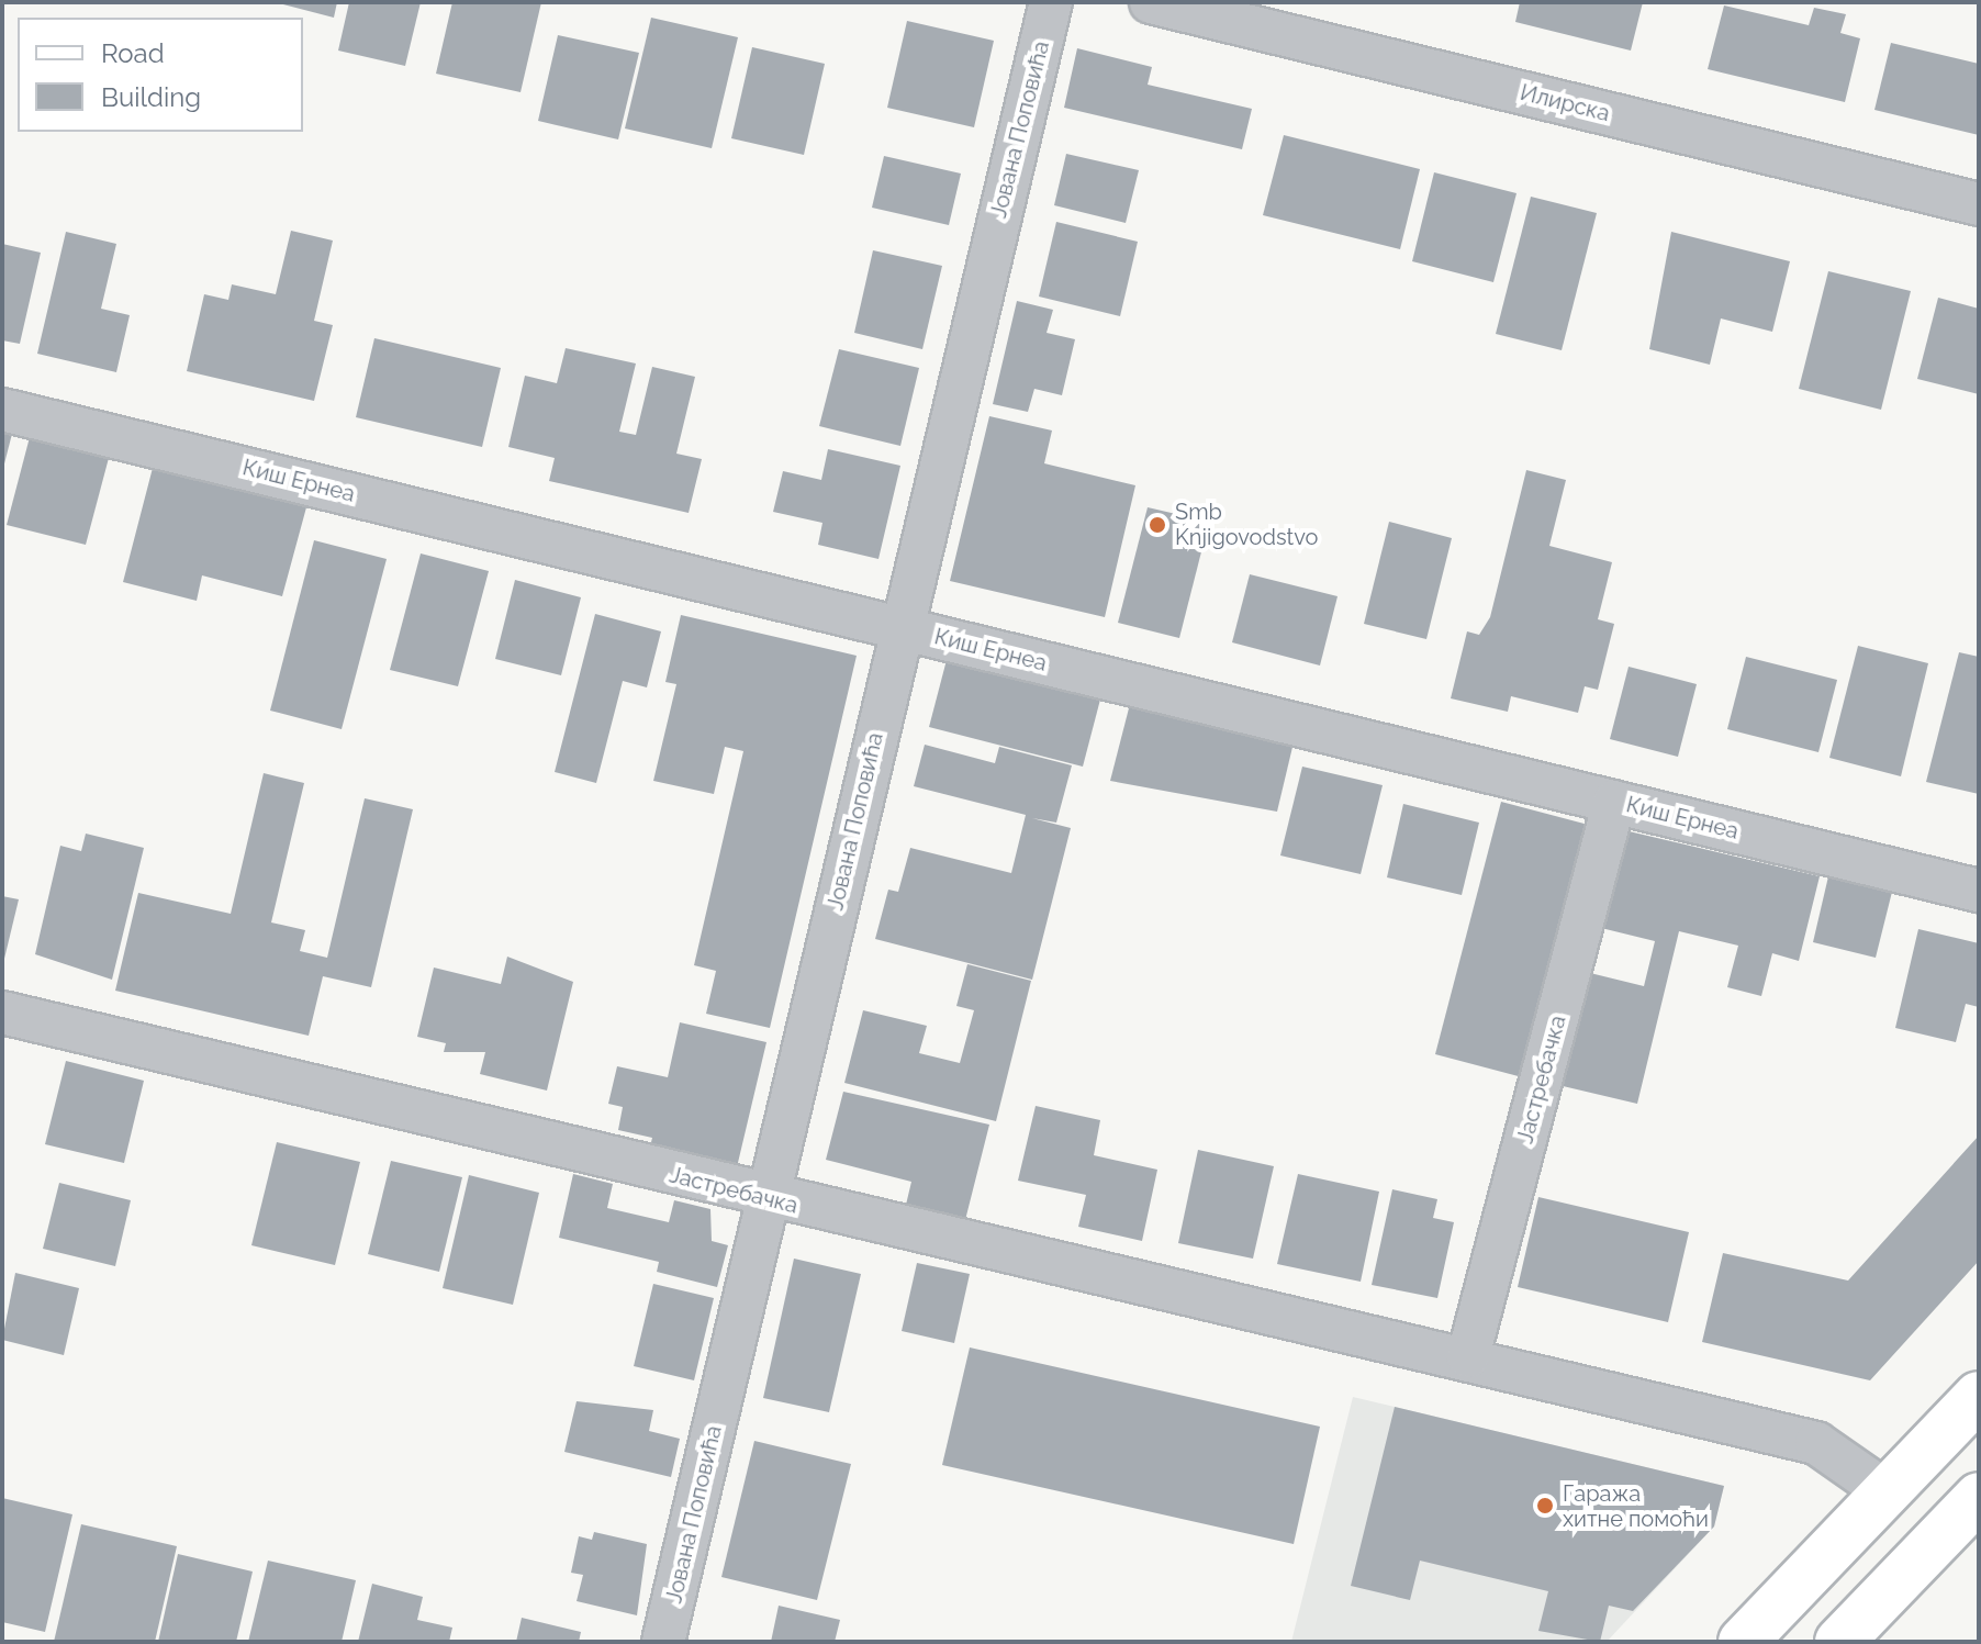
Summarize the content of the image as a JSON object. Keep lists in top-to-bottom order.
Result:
{
  "streets": {
    "street": [
      "Илирска",
      "Јована Поповића",
      "Киш Ернеа",
      "Јастребачка"
    ]
  },
  "crossings": [
    ["Јована Поповића", "Киш Ернеа"],
    ["Јована Поповића", "Јастребачка"],
    ["Киш Ернеа", "Јастребачка"]
  ],
  "places": ["Smb Knjigovodstvo", "Гаража хитне помоћи"],
  "legend": ["Road", "Building"]
}
